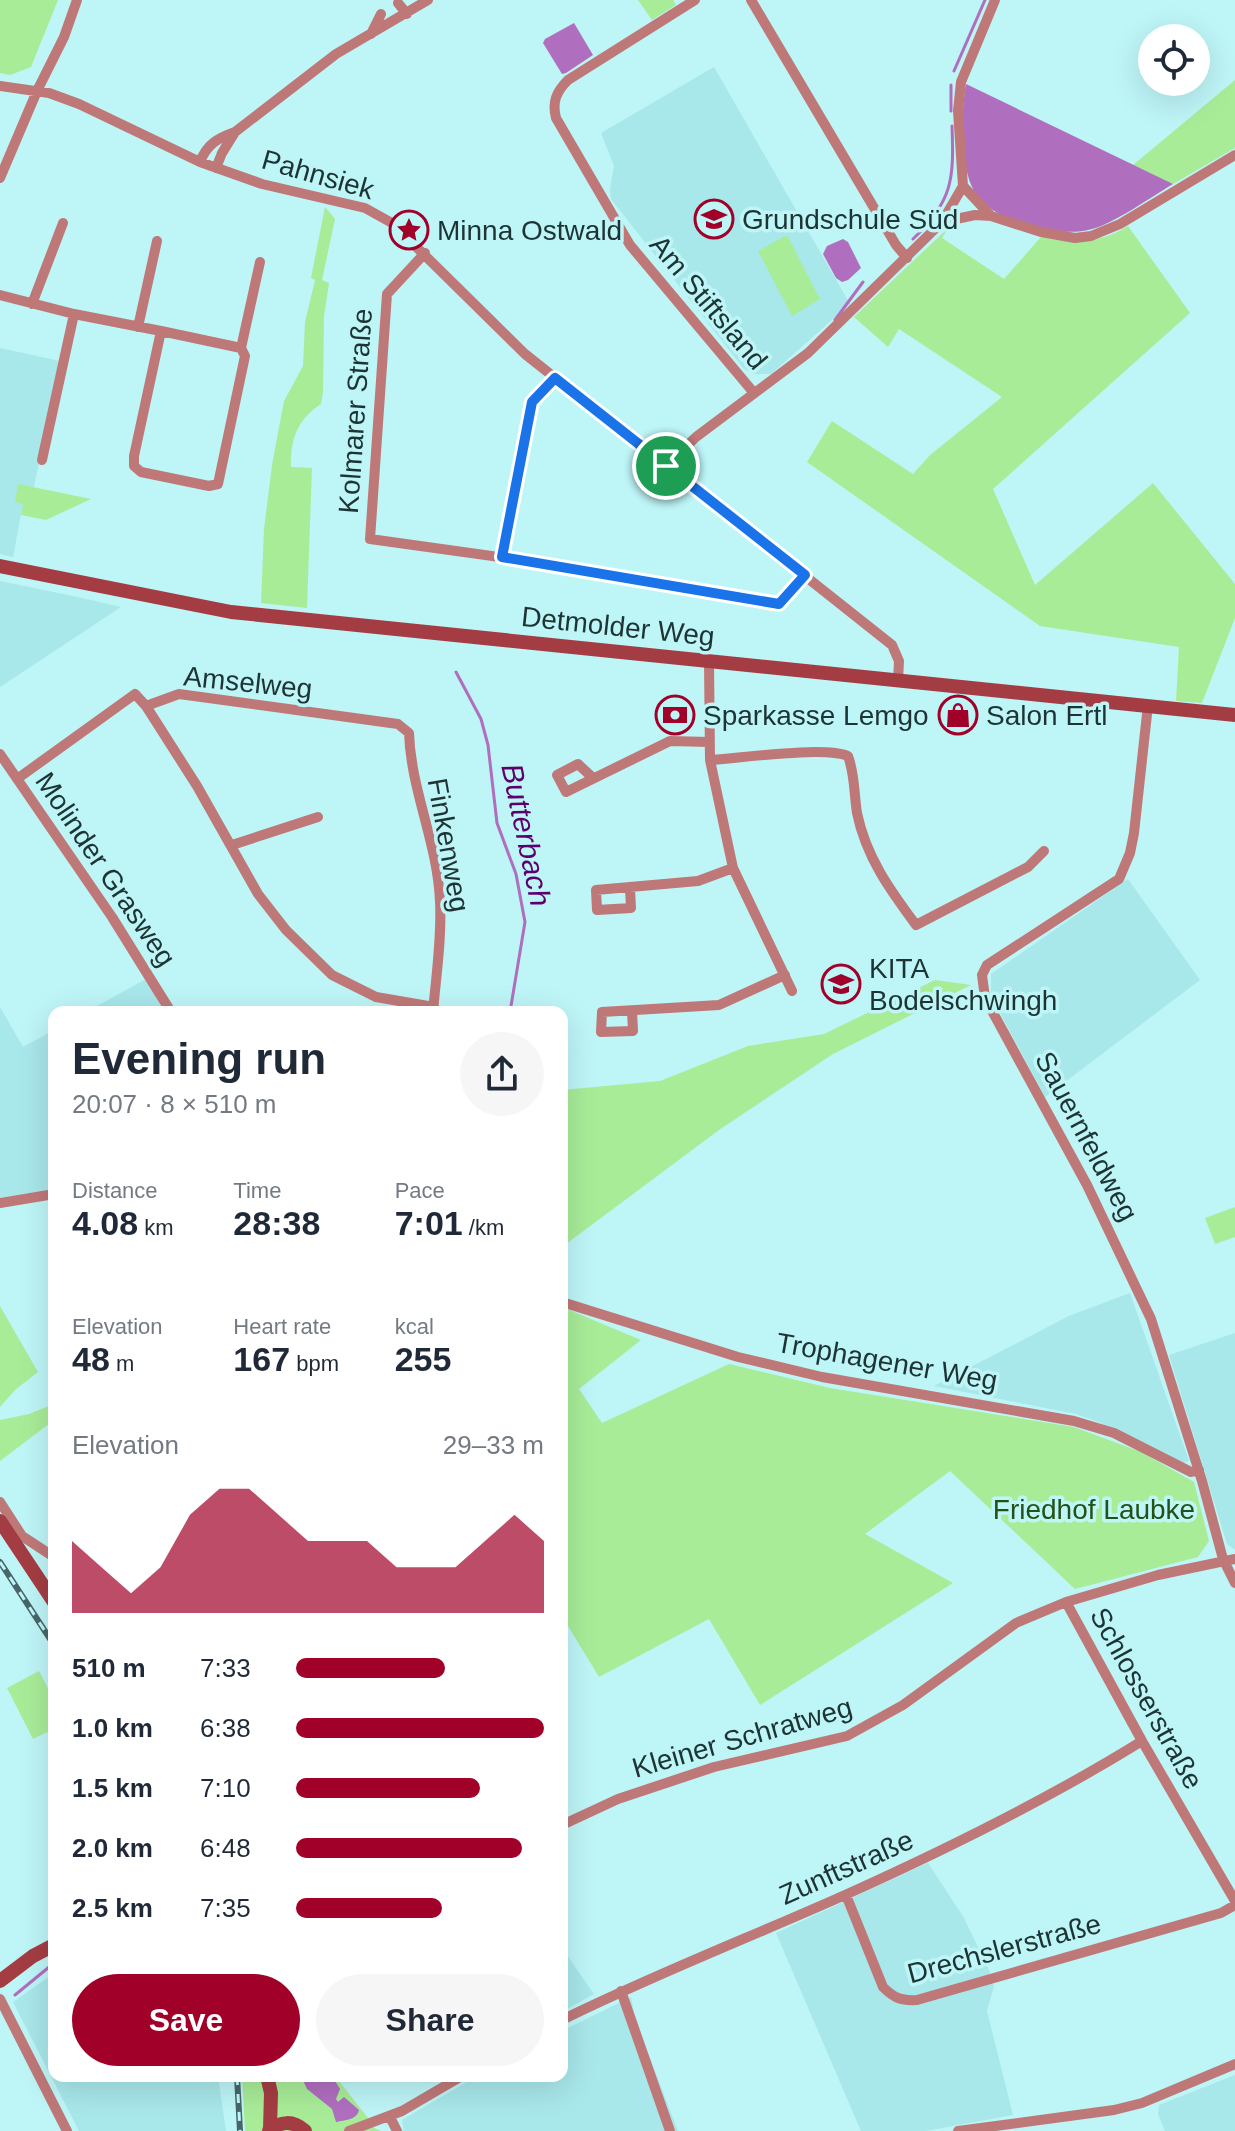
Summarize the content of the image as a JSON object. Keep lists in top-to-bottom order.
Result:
{
  "streets": {
    "street": [
      "Pahnsiek",
      "Am Stiftsland",
      "Kolmarer Straße",
      "Detmolder Weg",
      "Amselweg",
      "Finkenweg",
      "Molinder Grasweg",
      "Sauernfeldweg",
      "Trophagener Weg",
      "Schlosserstraße",
      "Kleiner Schratweg",
      "Zunftstraße",
      "Drechslerstraße"
    ]
  },
  "crossings": [
    ["Pahnsiek", "Kolmarer Straße"],
    ["Pahnsiek", "Detmolder Weg"],
    ["Detmolder Weg", "Sauernfeldweg"],
    ["Amselweg", "Finkenweg"],
    ["Amselweg", "Molinder Grasweg"],
    ["Sauernfeldweg", "Trophagener Weg"],
    ["Sauernfeldweg", "Kleiner Schratweg"],
    ["Schlosserstraße", "Kleiner Schratweg"],
    ["Schlosserstraße", "Zunftstraße"],
    ["Schlosserstraße", "Drechslerstraße"],
    ["Zunftstraße", "Drechslerstraße"]
  ],
  "water": ["Butterbach"],
  "parks": ["Friedhof Laubke"],
  "places": {
    "school or university": ["Grundschule Süd", "KITA Bodelschwingh"],
    "place": ["Minna Ostwald"],
    "bank": ["Sparkasse Lemgo"],
    "shop": ["Salon Ertl"]
  },
  "page": {
    "heading": ["Evening run", "20:07 · 8 × 510 m"],
    "stats": [
      ["Distance", "4.08 km"],
      ["Time", "28:38"],
      ["Pace", "7:01 /km"],
      ["Elevation", "48 m"],
      ["Heart rate", "167 bpm"],
      ["kcal", "255"]
    ],
    "chart": ["Elevation", "29–33 m"],
    "list": [
      {
        "name": "510 m",
        "note": "7:33"
      },
      {
        "name": "1.0 km",
        "note": "6:38"
      },
      {
        "name": "1.5 km",
        "note": "7:10"
      },
      {
        "name": "2.0 km",
        "note": "6:48"
      },
      {
        "name": "2.5 km",
        "note": "7:35"
      }
    ],
    "buttons": ["Save", "Share"]
  }
}
